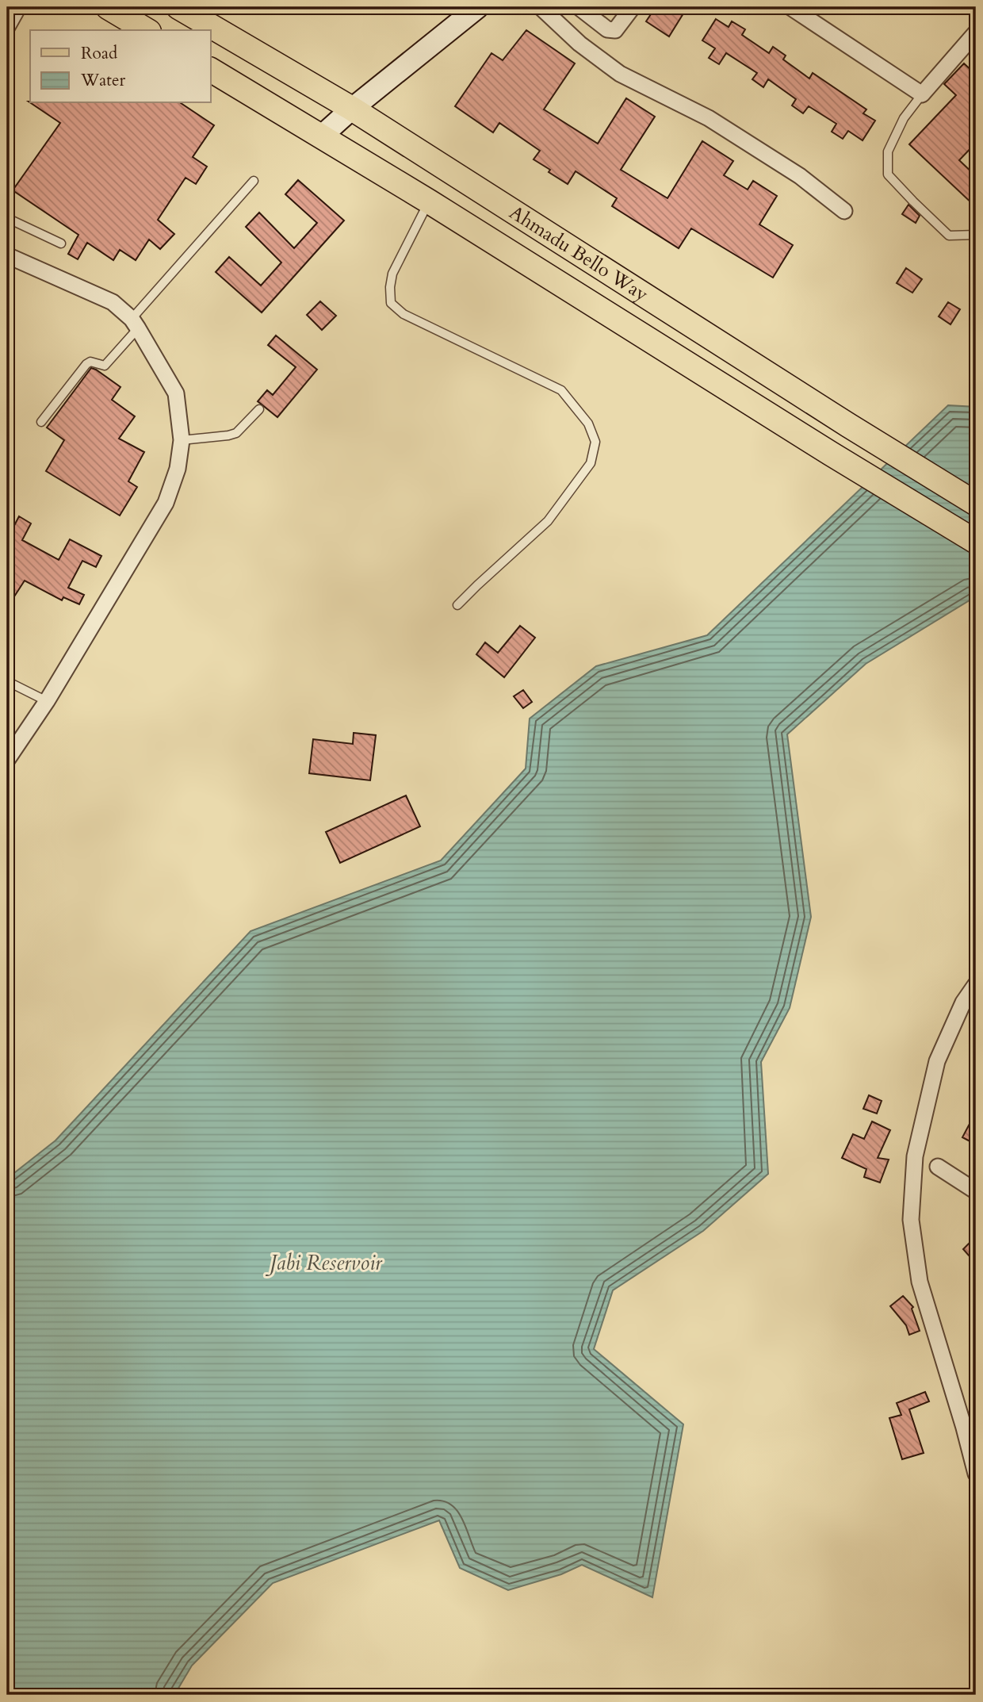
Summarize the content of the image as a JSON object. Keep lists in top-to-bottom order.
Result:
{
  "streets": {
    "main road": ["Ahmadu Bello Way"]
  },
  "water": ["Jabi Reservoir"],
  "legend": ["Road", "Water"]
}
